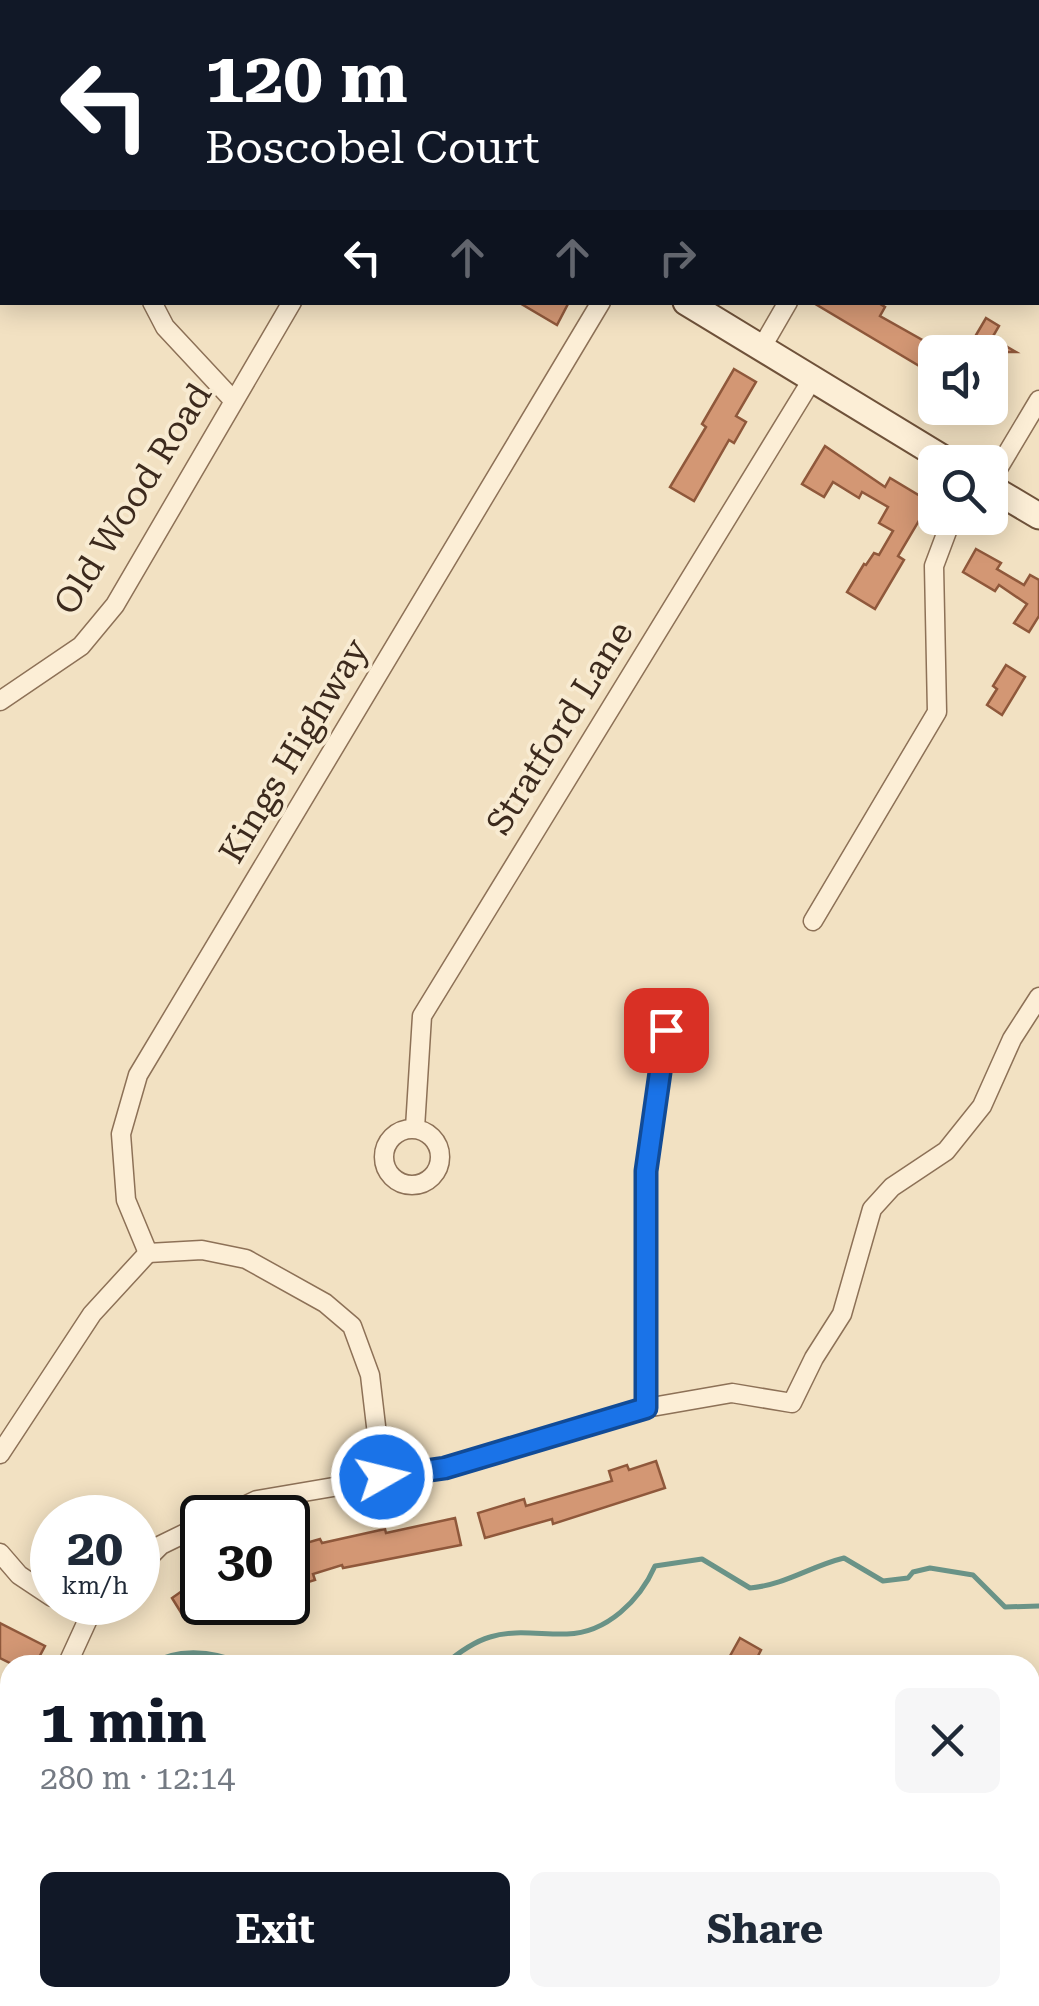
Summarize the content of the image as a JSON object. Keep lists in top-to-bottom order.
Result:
{
  "streets": {
    "street": ["Old Wood Road", "Stratford Lane", "Kings Highway"]
  },
  "page": {
    "turn": ["120 m", "Boscobel Court"],
    "speed": "20 km/h",
    "limit": "30",
    "heading": ["1 min", "280 m · 12:14"],
    "buttons": ["Exit", "Share"]
  }
}
